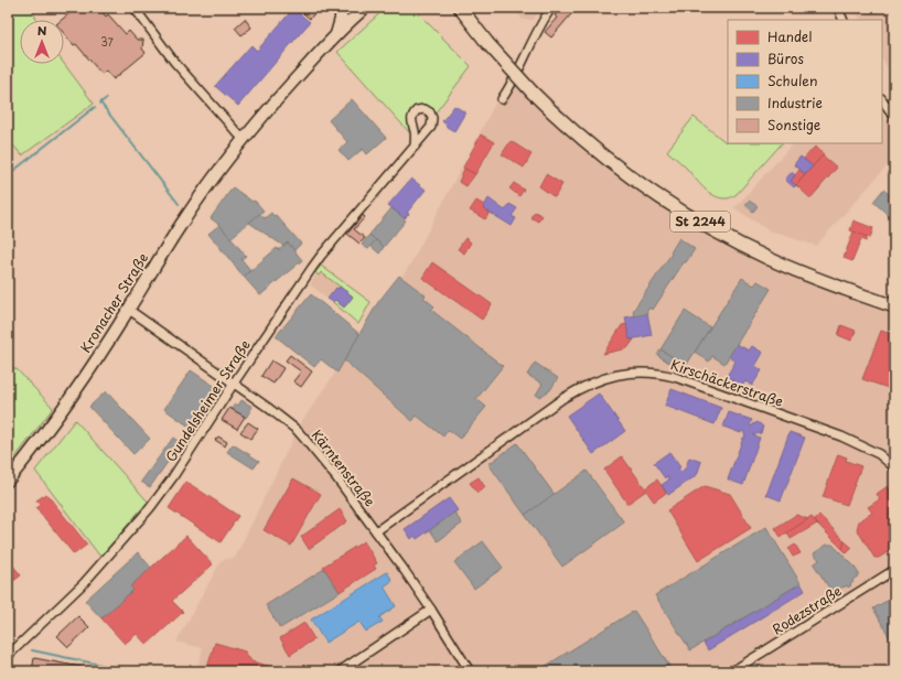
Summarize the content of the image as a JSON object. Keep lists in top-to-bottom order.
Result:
{
  "streets": {
    "main road": ["St 2244"],
    "street": [
      "Kronacher Straße",
      "Kirschäckerstraße",
      "Gundelsheimer Straße",
      "Kärntenstraße",
      "Rodezstraße"
    ]
  },
  "crossings": [
    ["Kronacher Straße", "Kärntenstraße"],
    ["Kirschäckerstraße", "Kärntenstraße"],
    ["Gundelsheimer Straße", "Kärntenstraße"]
  ],
  "house_numbers": ["37"],
  "legend": [
    "Handel",
    "Büros",
    "Schulen",
    "Industrie",
    "Sonstige"
  ],
  "north": "top"
}
